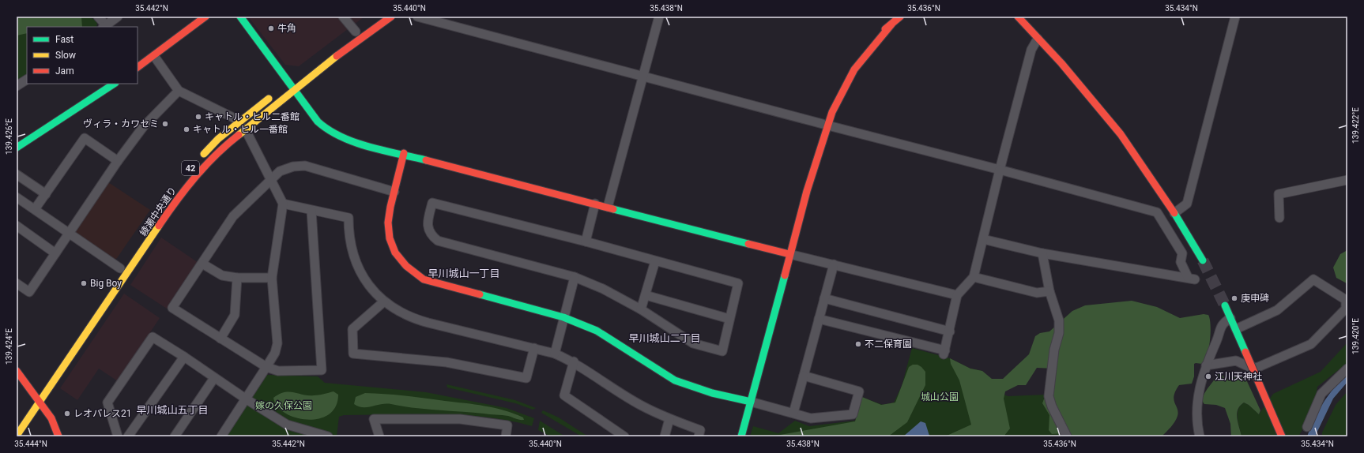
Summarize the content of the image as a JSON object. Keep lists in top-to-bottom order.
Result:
{
  "streets": {
    "street": ["42", "綾瀬中央通り"]
  },
  "districts": ["早川城山一丁目", "早川城山二丁目", "早川城山五丁目"],
  "parks": ["城山公園", "嫁の久保公園"],
  "places": [
    "牛角",
    "キャトル・ヒル二番館",
    "ヴィラ・カワセミ",
    "キャトル・ヒル一番館",
    "Big Boy",
    "庚申碑",
    "不二保育園",
    "江川天神社",
    "レオパレス21"
  ],
  "legend": ["Fast", "Slow", "Jam"],
  "coordinates": [
    "35.442°N",
    "35.440°N",
    "35.438°N",
    "35.436°N",
    "35.434°N",
    "139.422°E",
    "139.426°E",
    "139.420°E",
    "139.424°E",
    "35.444°N"
  ]
}
